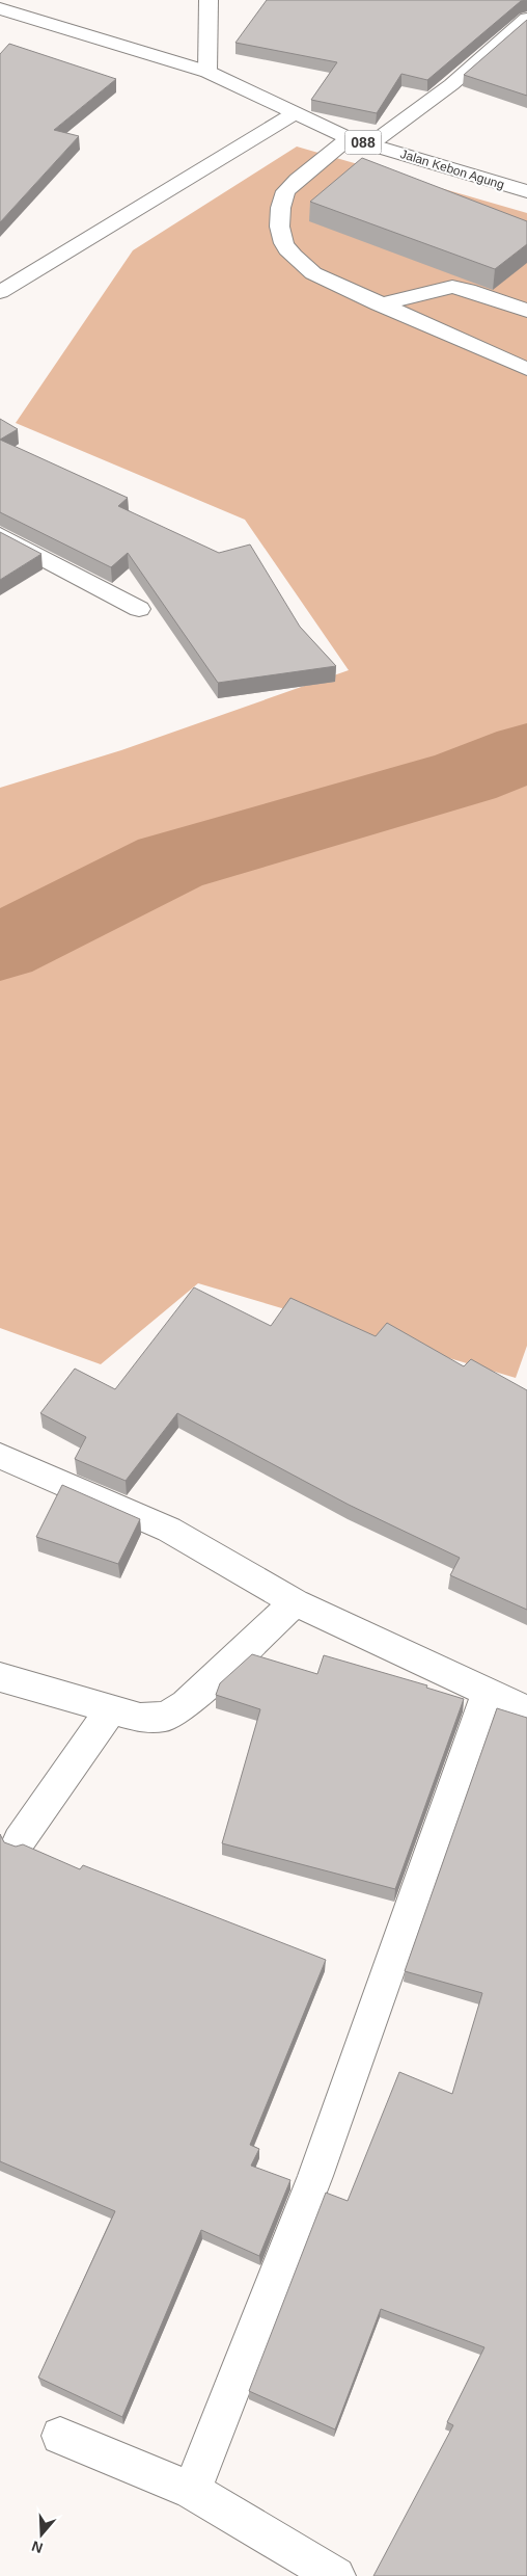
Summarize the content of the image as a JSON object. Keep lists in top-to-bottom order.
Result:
{
  "streets": {
    "street": ["088", "Jalan Kebon Agung"]
  },
  "north": "bottom"
}
